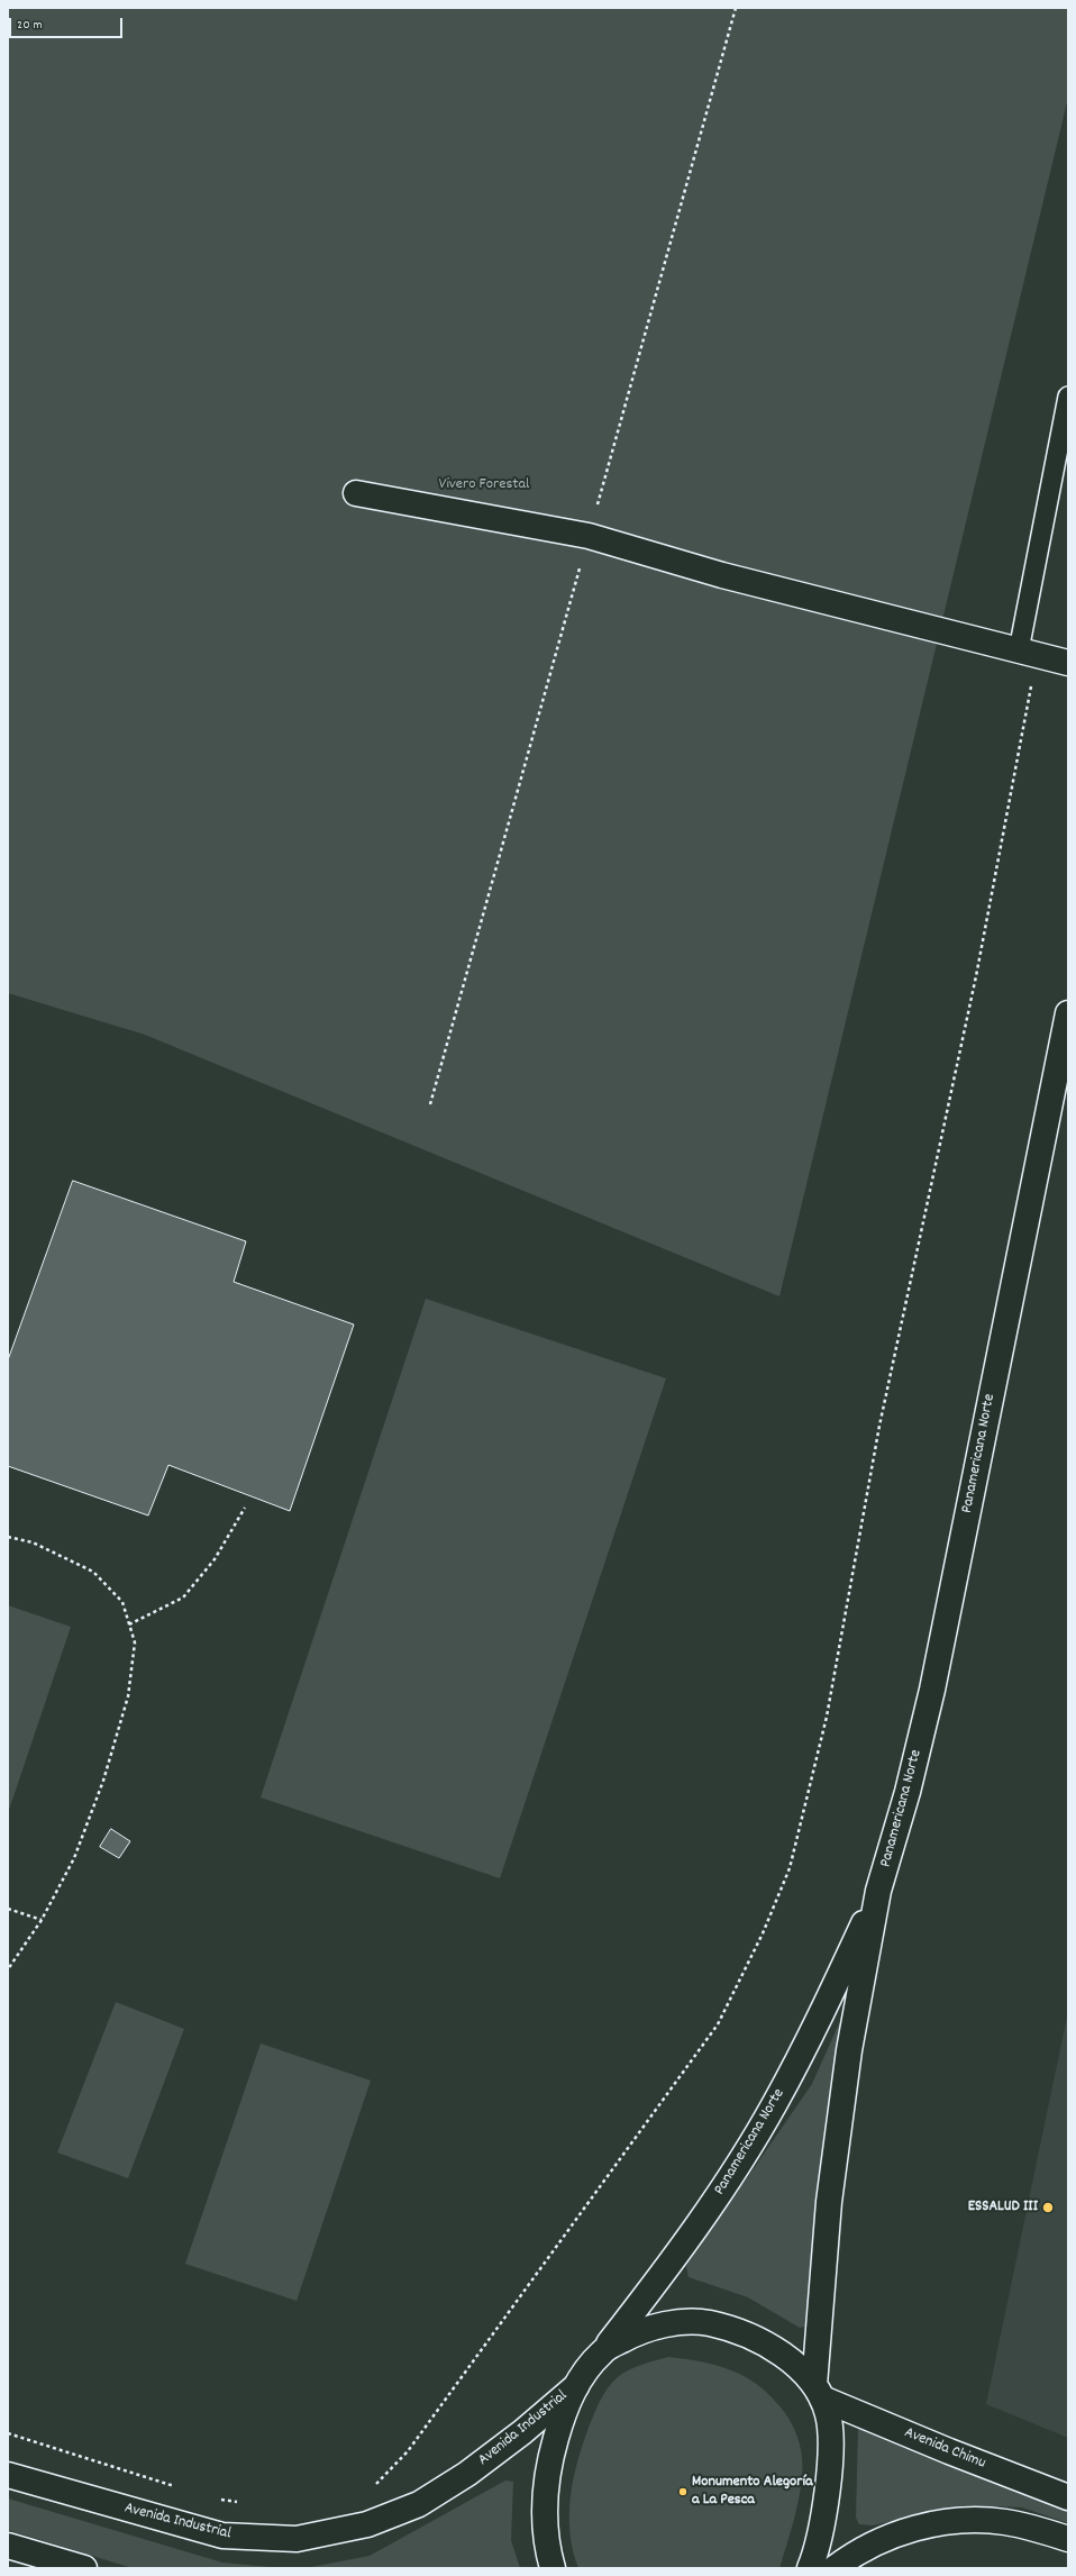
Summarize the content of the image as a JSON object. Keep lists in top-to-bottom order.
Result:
{
  "streets": {
    "main road": ["Panamericana Norte", "Avenida Industrial", "Avenida Chimu"]
  },
  "crossings": [
    ["Panamericana Norte", "Avenida Industrial"],
    ["Panamericana Norte", "Avenida Chimu"]
  ],
  "parks": ["Vivero Forestal"],
  "places": ["ESSALUD III", "Monumento Alegoría a La Pesca"],
  "scale_bar": "20 m"
}
